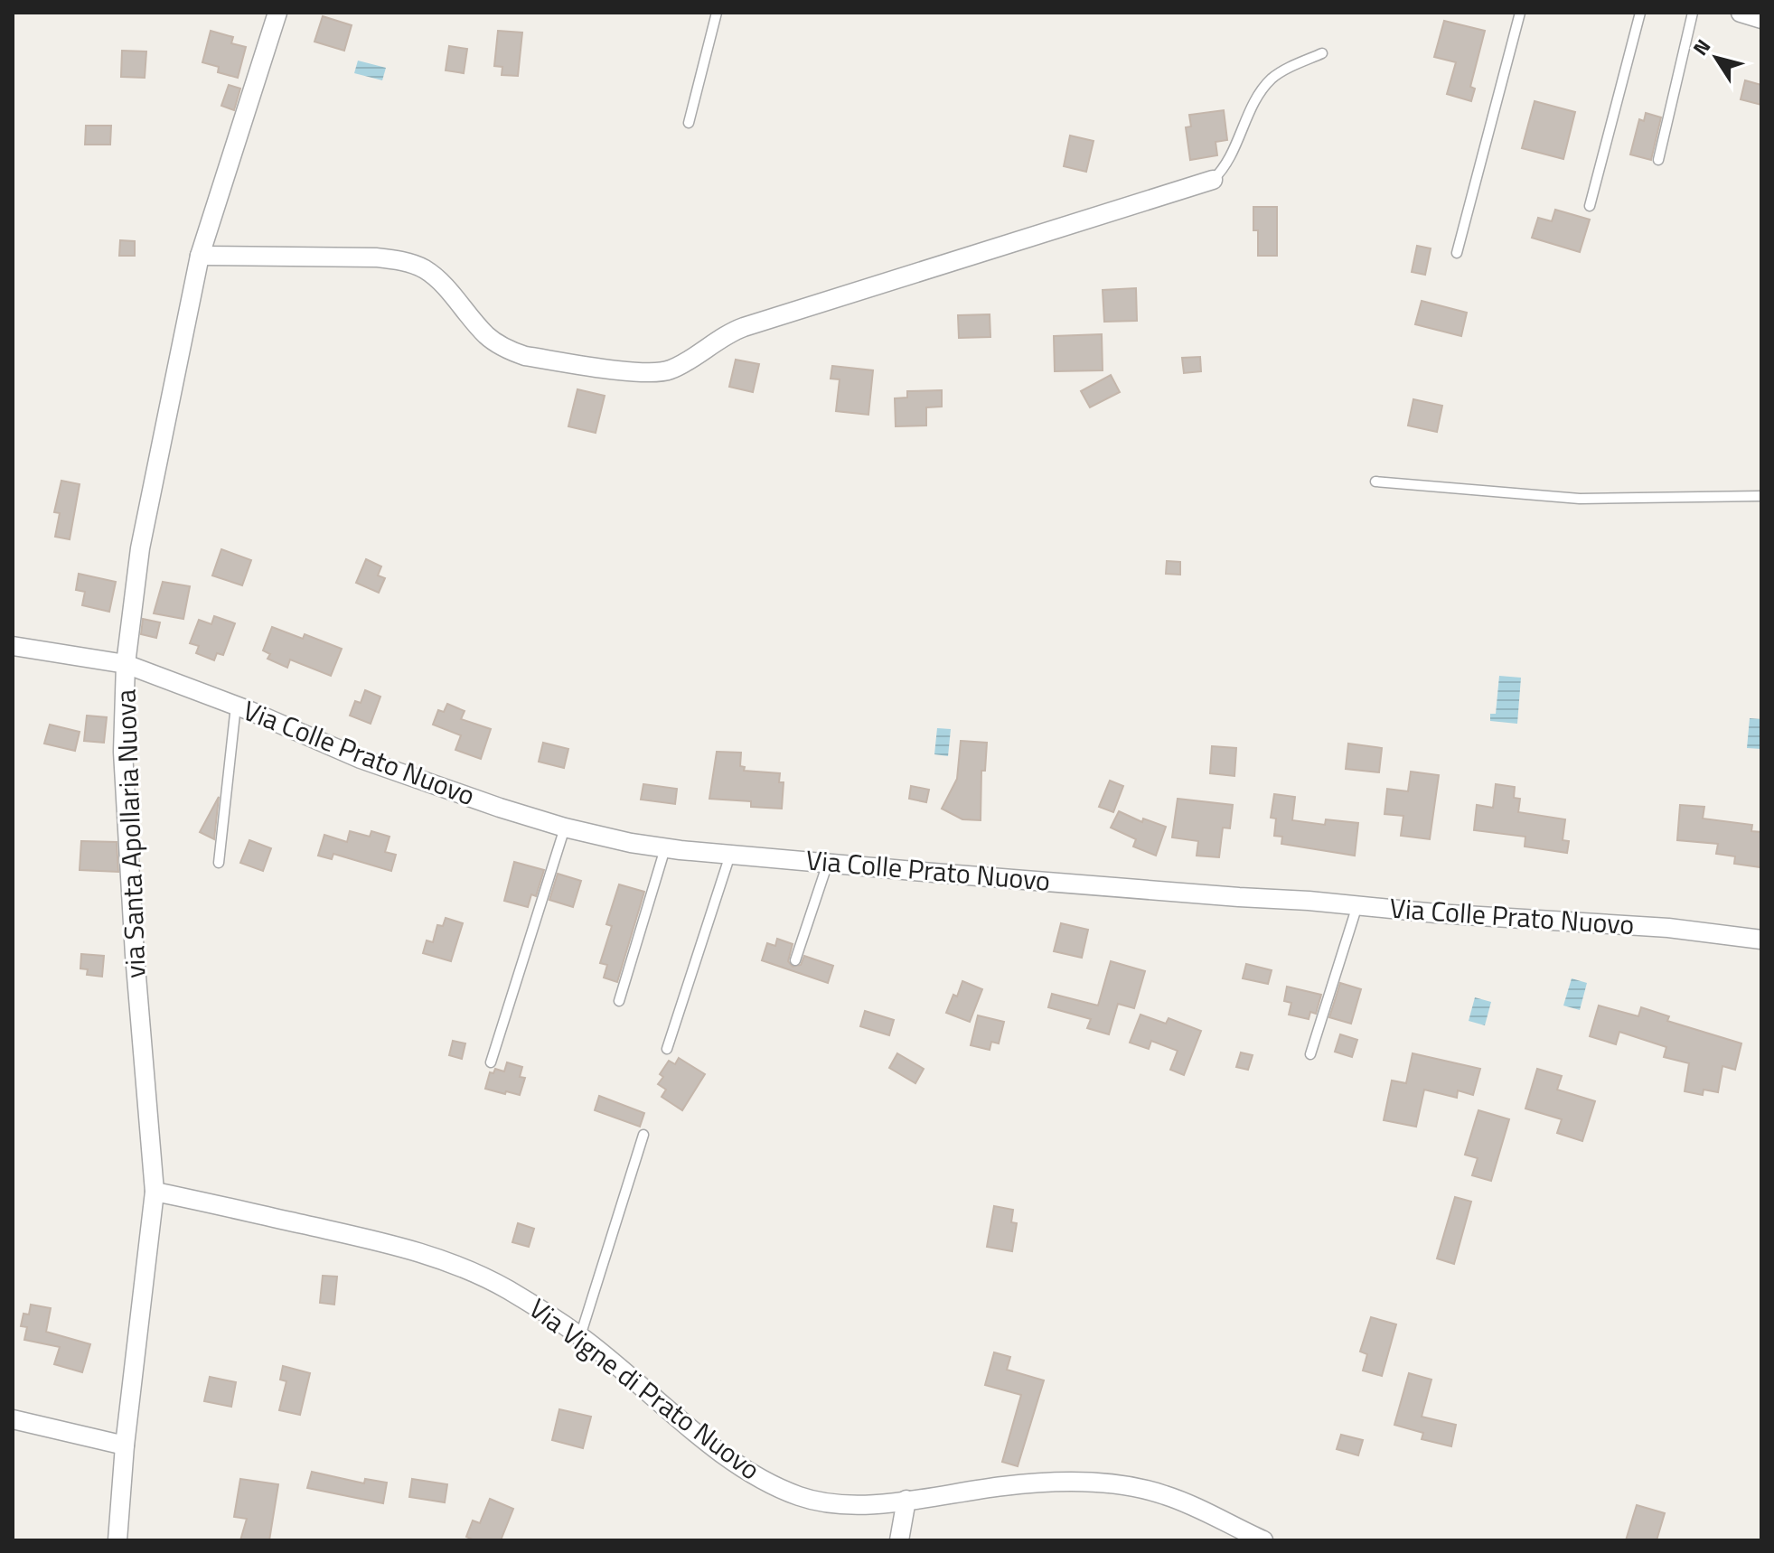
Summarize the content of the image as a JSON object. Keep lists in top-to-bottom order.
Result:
{
  "streets": {
    "street": ["Via Colle Prato Nuovo", "via Santa Apollaria Nuova", "Via Vigne di Prato Nuovo"]
  },
  "crossings": [
    ["Via Colle Prato Nuovo", "via Santa Apollaria Nuova"],
    ["via Santa Apollaria Nuova", "Via Vigne di Prato Nuovo"]
  ],
  "north": "top left"
}
